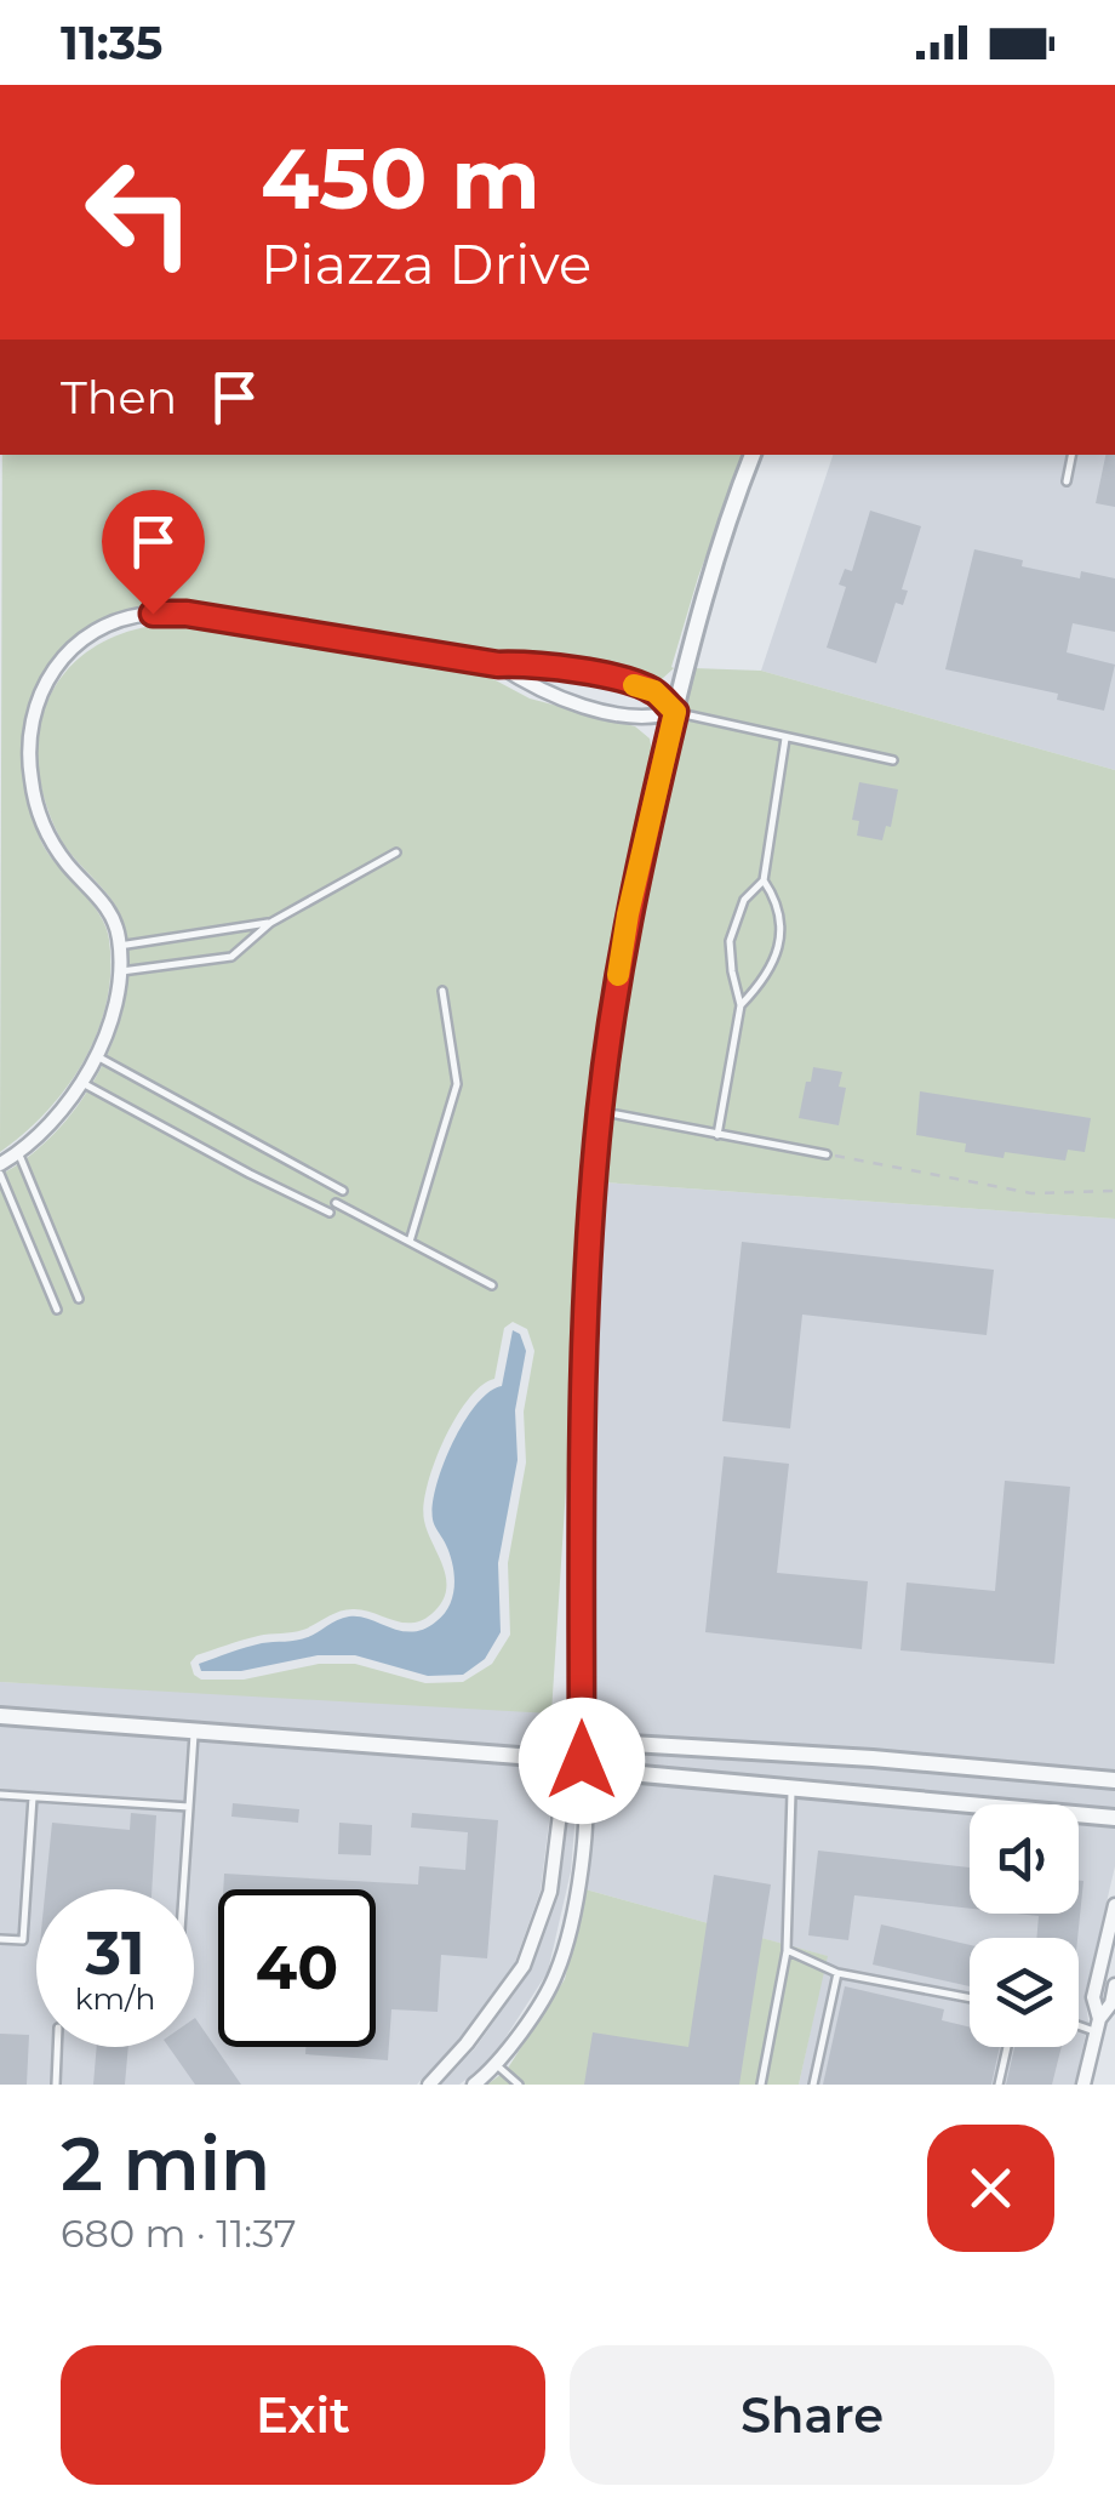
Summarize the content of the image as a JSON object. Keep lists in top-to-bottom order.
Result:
{
  "page": {
    "status": "11:35",
    "turn": ["450 m", "Piazza Drive"],
    "then": "Then",
    "speed": "31 km/h",
    "limit": "40",
    "heading": ["2 min", "680 m · 11:37"],
    "buttons": ["Exit", "Share"]
  }
}
